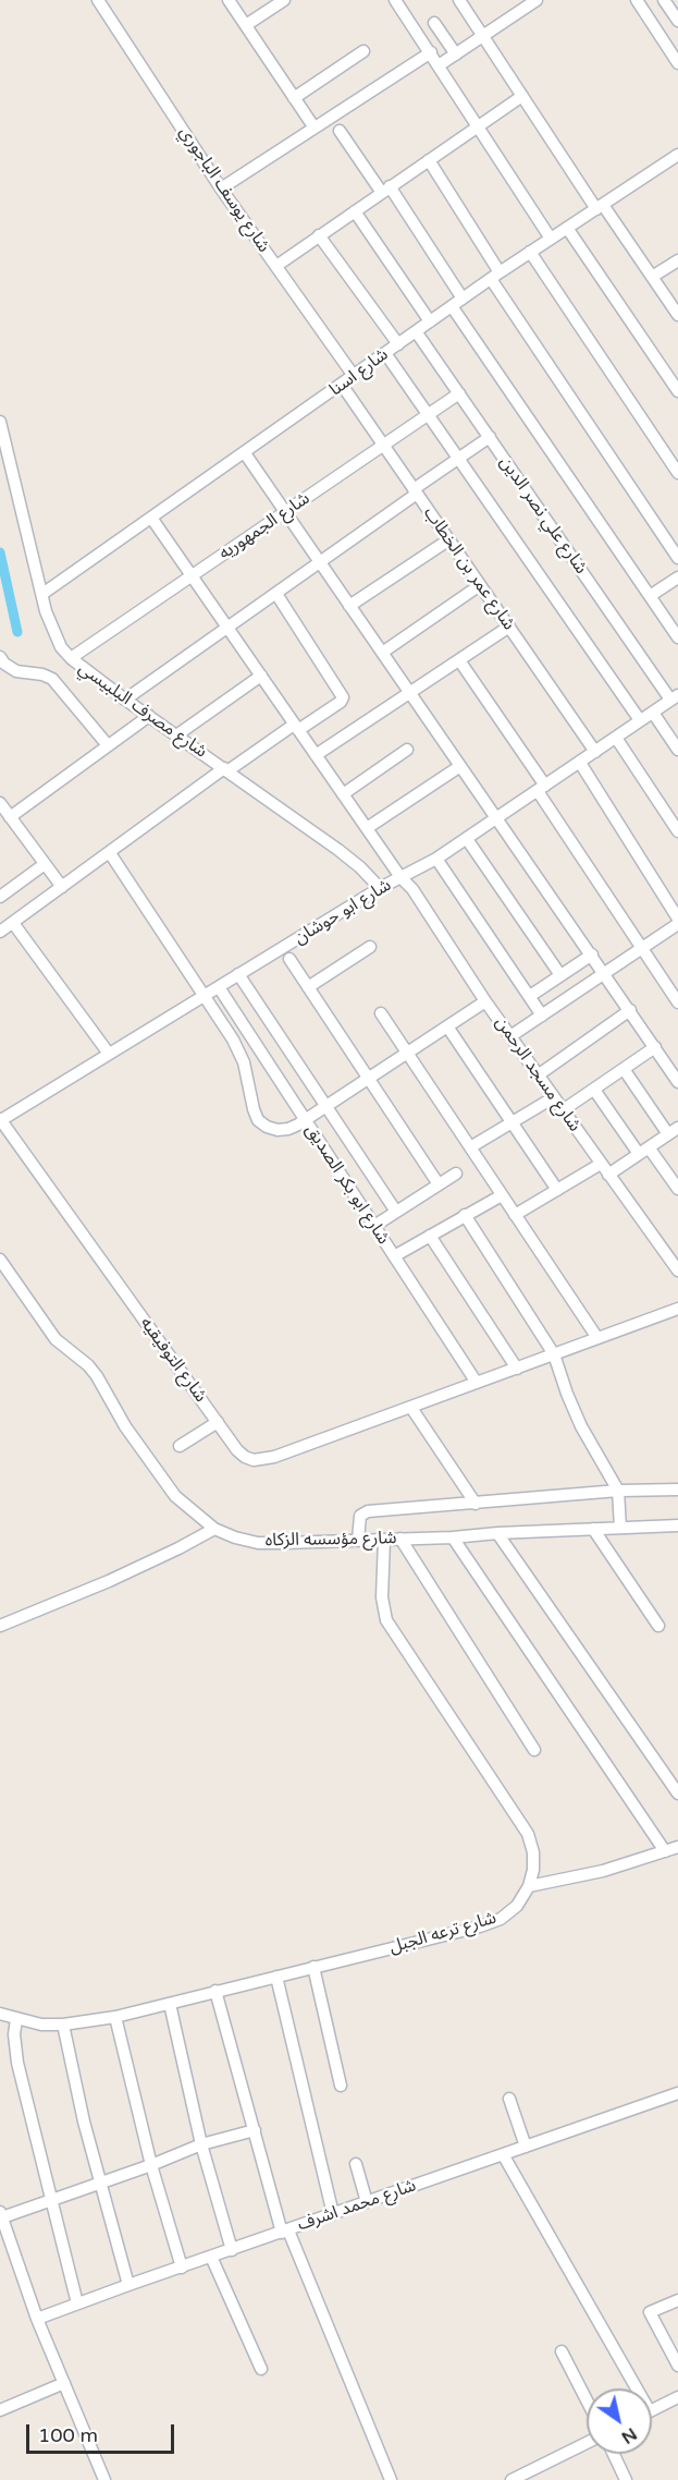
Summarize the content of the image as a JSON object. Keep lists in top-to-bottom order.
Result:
{
  "streets": {
    "street": [
      "شارع يوسف الباجوري",
      "شارع اسنا",
      "شارع علي نصر الدين",
      "شارع الجمهوريه",
      "شارع عمر بن الخطاب",
      "شارع مصرف البلبيسي",
      "شارع ابو حوشان",
      "شارع مسجد الرحمن",
      "شارع ابو بكر الصديق",
      "شارع التوفيقيه",
      "شارع مؤسسه الزكاه",
      "شارع ترعه الجبل",
      "شارع محمد اشرف"
    ]
  },
  "crossings": [
    ["شارع يوسف الباجوري", "شارع اسنا"],
    ["شارع اسنا", "شارع علي نصر الدين"],
    ["شارع اسنا", "شارع عمر بن الخطاب"],
    ["شارع اسنا", "شارع مصرف البلبيسي"],
    ["شارع اسنا", "شارع مسجد الرحمن"],
    ["شارع علي نصر الدين", "شارع الجمهوريه"],
    ["شارع علي نصر الدين", "شارع ابو حوشان"],
    ["شارع الجمهوريه", "شارع عمر بن الخطاب"],
    ["شارع الجمهوريه", "شارع مصرف البلبيسي"],
    ["شارع الجمهوريه", "شارع مسجد الرحمن"],
    ["شارع عمر بن الخطاب", "شارع ابو حوشان"],
    ["شارع مصرف البلبيسي", "شارع ابو حوشان"],
    ["شارع ابو حوشان", "شارع مسجد الرحمن"],
    ["شارع ابو حوشان", "شارع ابو بكر الصديق"],
    ["شارع ابو حوشان", "شارع التوفيقيه"],
    ["شارع ابو بكر الصديق", "شارع التوفيقيه"],
    ["شارع مؤسسه الزكاه", "شارع ترعه الجبل"]
  ],
  "scale_bar": "100 m",
  "north": "bottom right"
}
